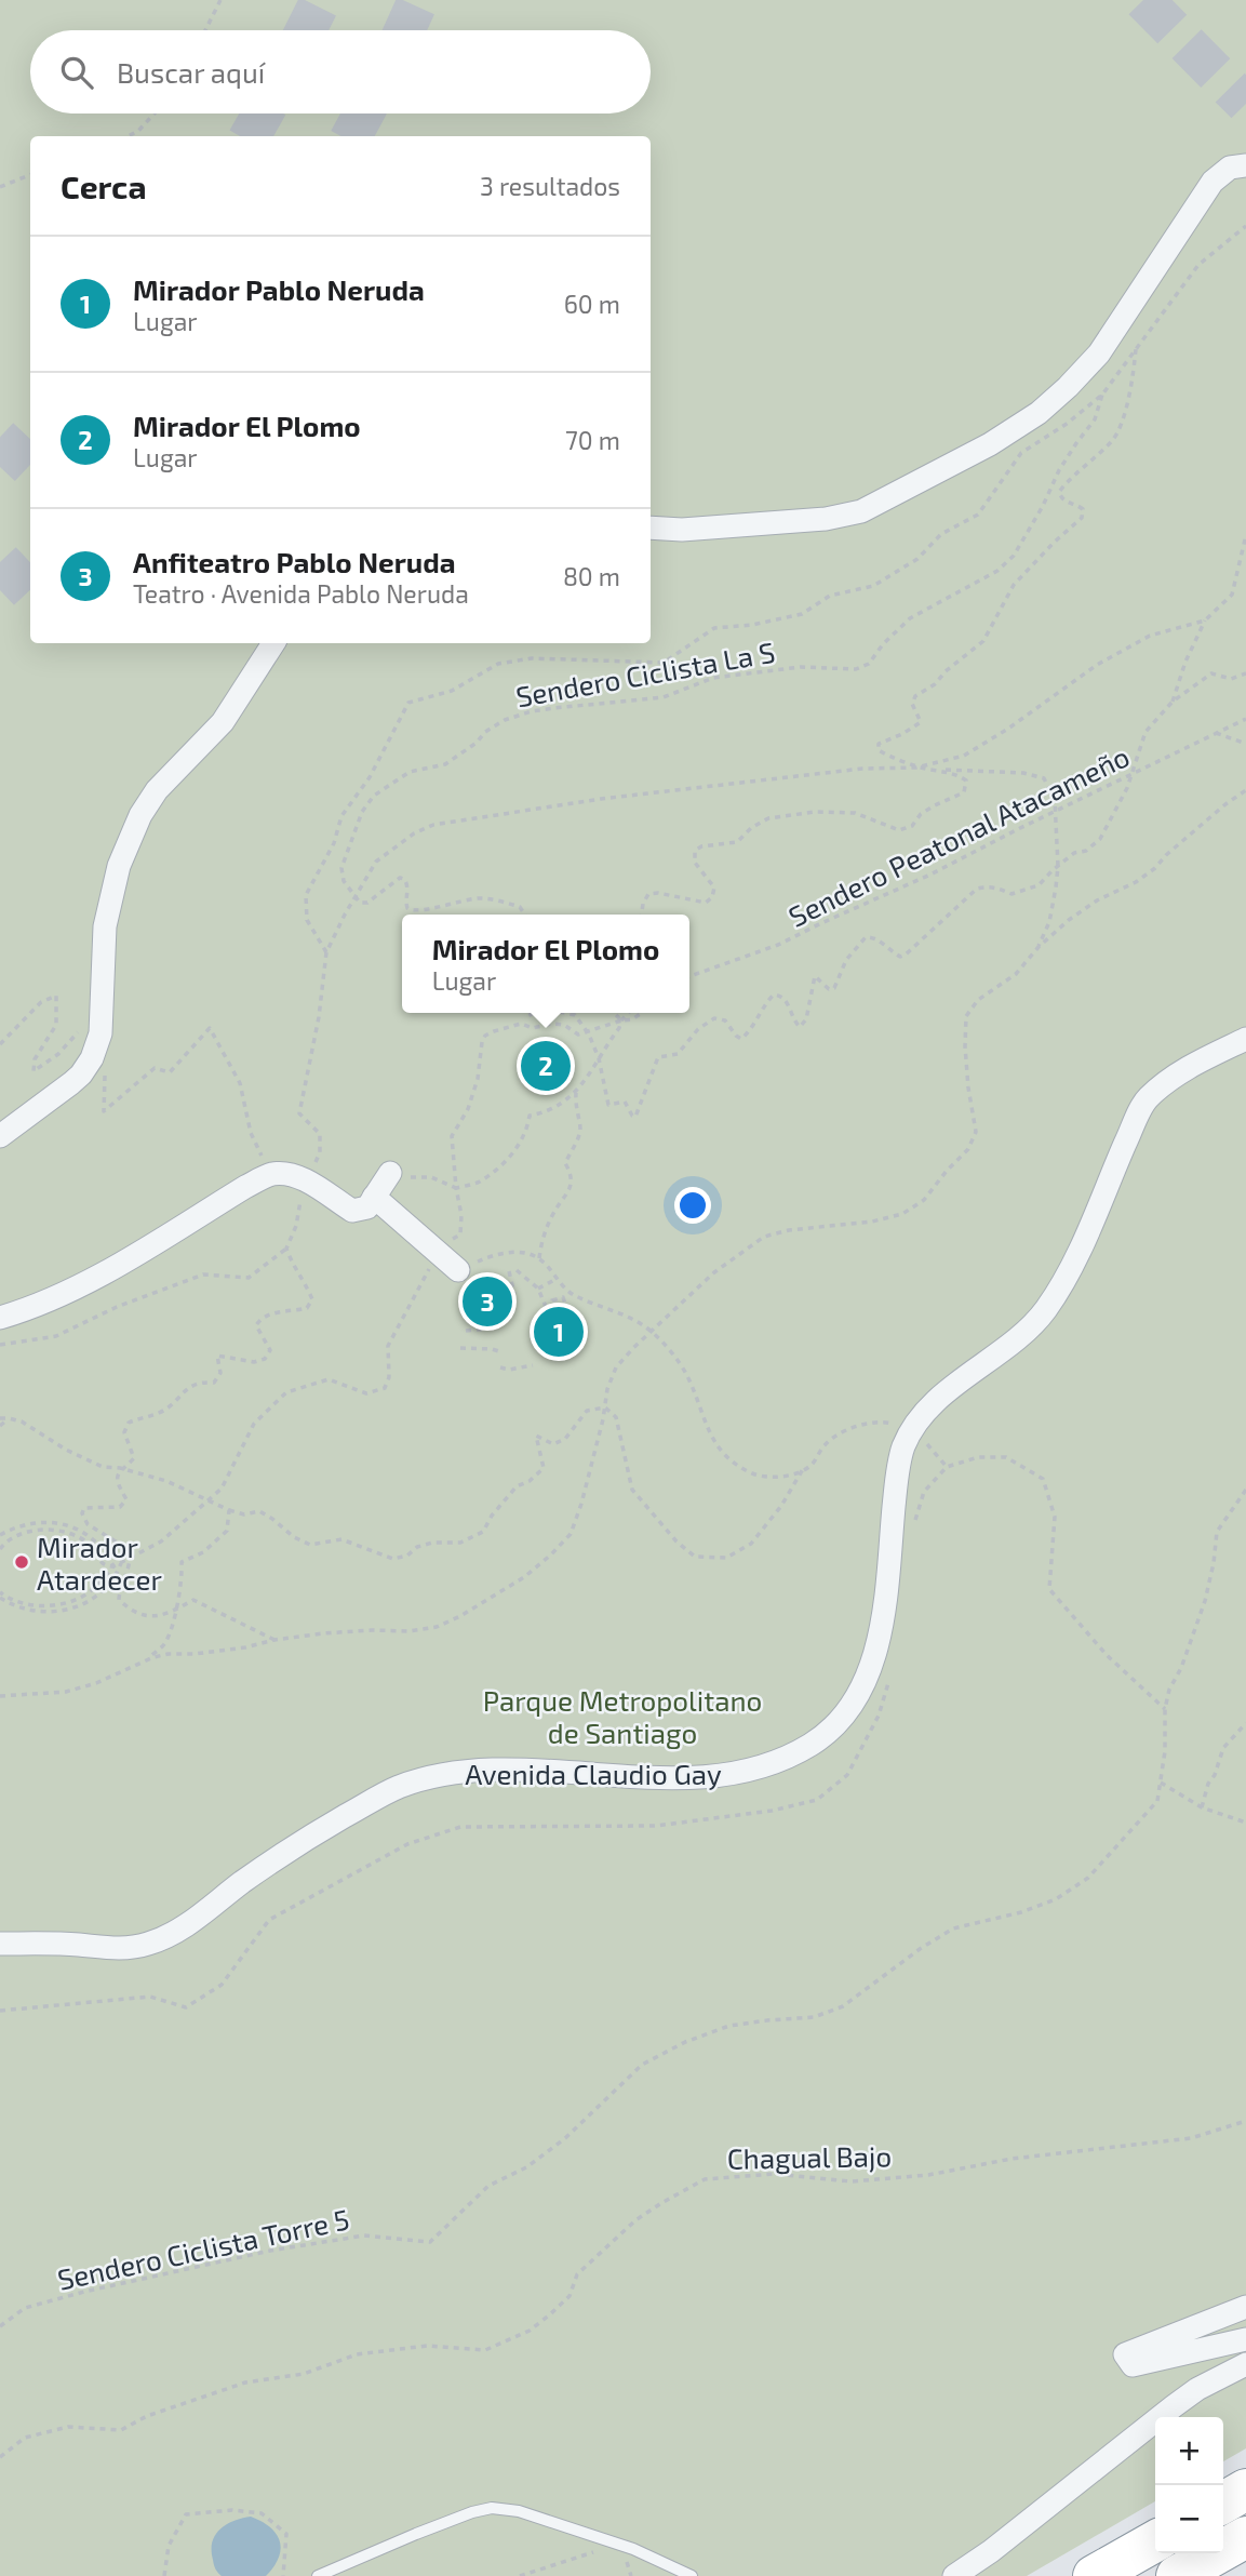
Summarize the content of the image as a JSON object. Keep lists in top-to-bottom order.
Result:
{
  "streets": {
    "street": ["Avenida Claudio Gay"],
    "path": [
      "Sendero Ciclista La S",
      "Sendero Peatonal Atacameño",
      "Chagual Bajo",
      "Sendero Ciclista Torre 5"
    ]
  },
  "parks": ["Parque Metropolitano de Santiago"],
  "places": ["Mirador Atardecer"],
  "page": {
    "search": "Buscar aquí",
    "heading": ["Cerca", "3 resultados"],
    "list": [
      {
        "mark": "1",
        "name": "Mirador Pablo Neruda",
        "note": "Lugar",
        "value": "60 m"
      },
      {
        "mark": "2",
        "name": "Mirador El Plomo",
        "note": "Lugar",
        "value": "70 m"
      },
      {
        "mark": "3",
        "name": "Anfiteatro Pablo Neruda",
        "note": "Teatro · Avenida Pablo Neruda",
        "value": "80 m"
      }
    ],
    "popup": ["Mirador El Plomo", "Lugar"],
    "pins": ["2", "3", "1"],
    "map_buttons": ["+", "−"]
  }
}
